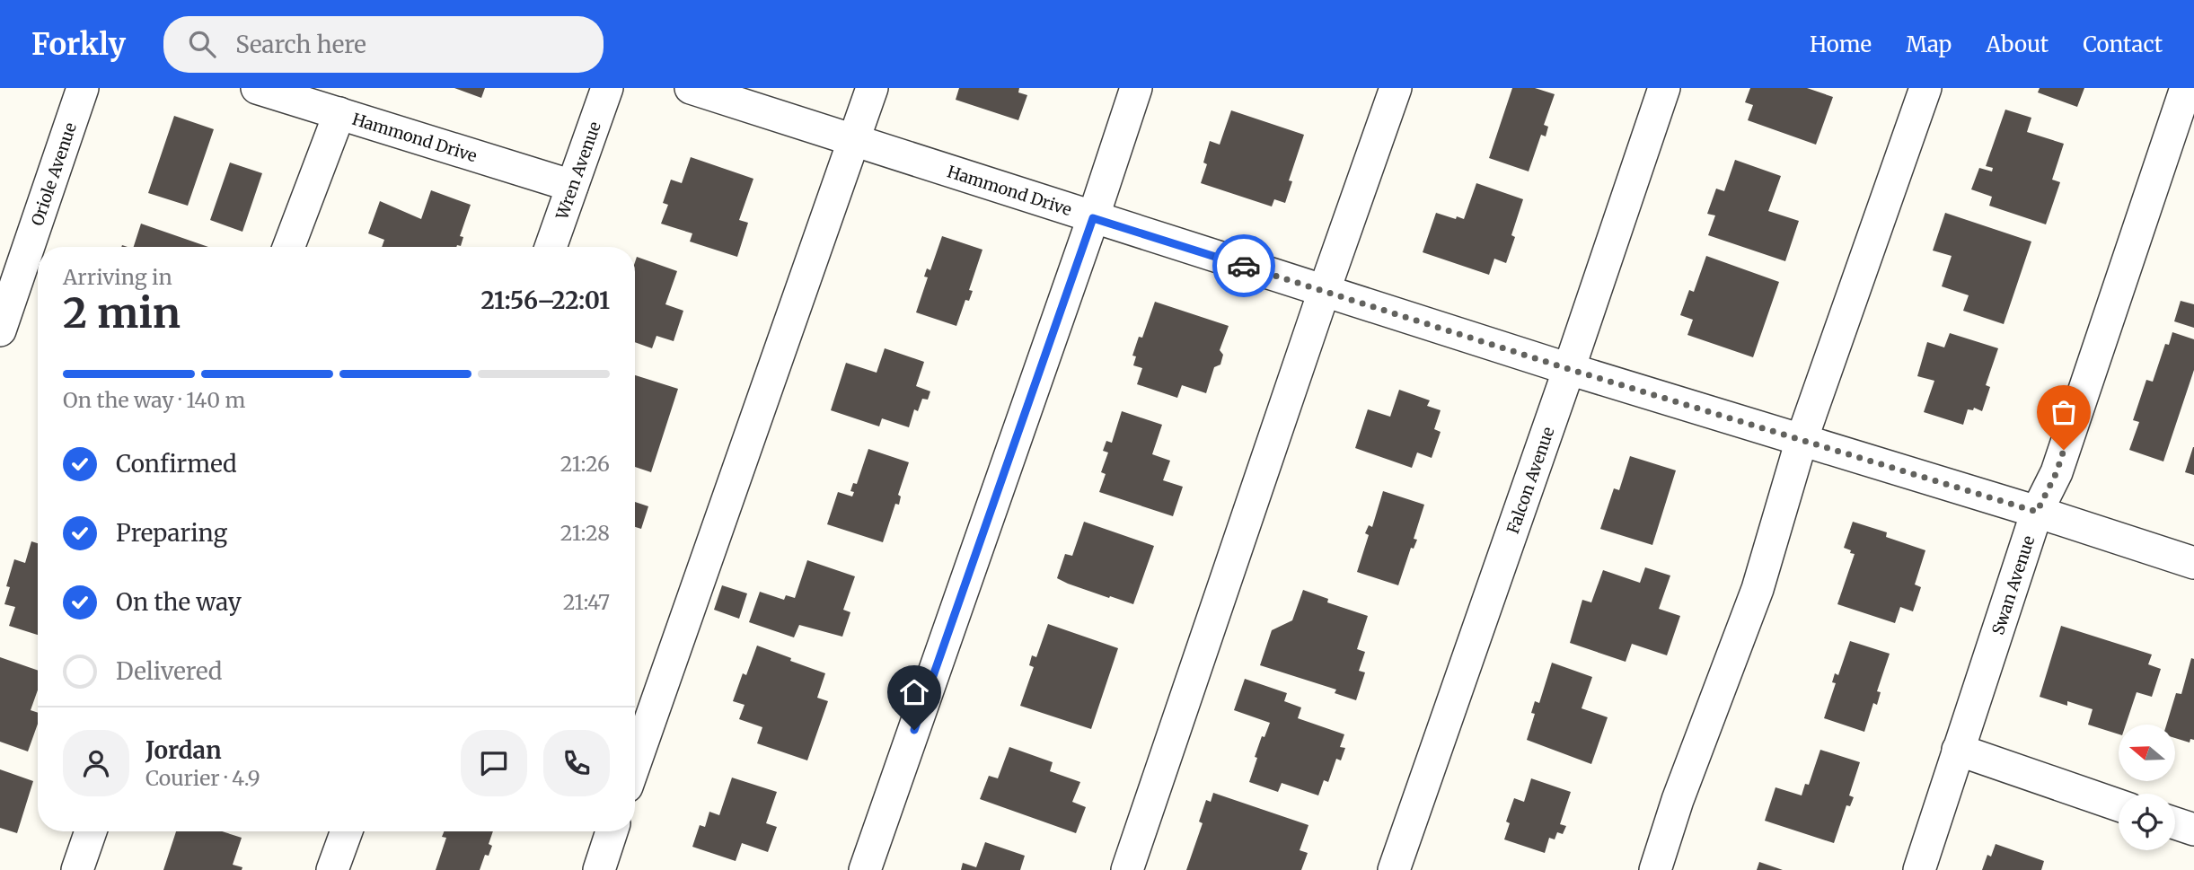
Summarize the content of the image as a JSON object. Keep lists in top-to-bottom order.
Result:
{
  "streets": {
    "street": [
      "Hammond Drive",
      "Wren Avenue",
      "Oriole Avenue",
      "Falcon Avenue",
      "Swan Avenue"
    ]
  },
  "crossings": [
    ["Hammond Drive", "Wren Avenue"],
    ["Hammond Drive", "Falcon Avenue"],
    ["Hammond Drive", "Swan Avenue"]
  ],
  "north": "left",
  "page": {
    "header": "Forkly",
    "search": "Search here",
    "nav": [
      "Home",
      "Map",
      "About",
      "Contact"
    ],
    "heading": ["2 min", "Arriving in", "21:56–22:01"],
    "panel": ["Jordan", "Courier · 4.9"],
    "bar": "On the way · 140 m",
    "list": [
      ["Confirmed", "21:26"],
      ["Preparing", "21:28"],
      ["On the way", "21:47"],
      "Delivered"
    ]
  }
}
